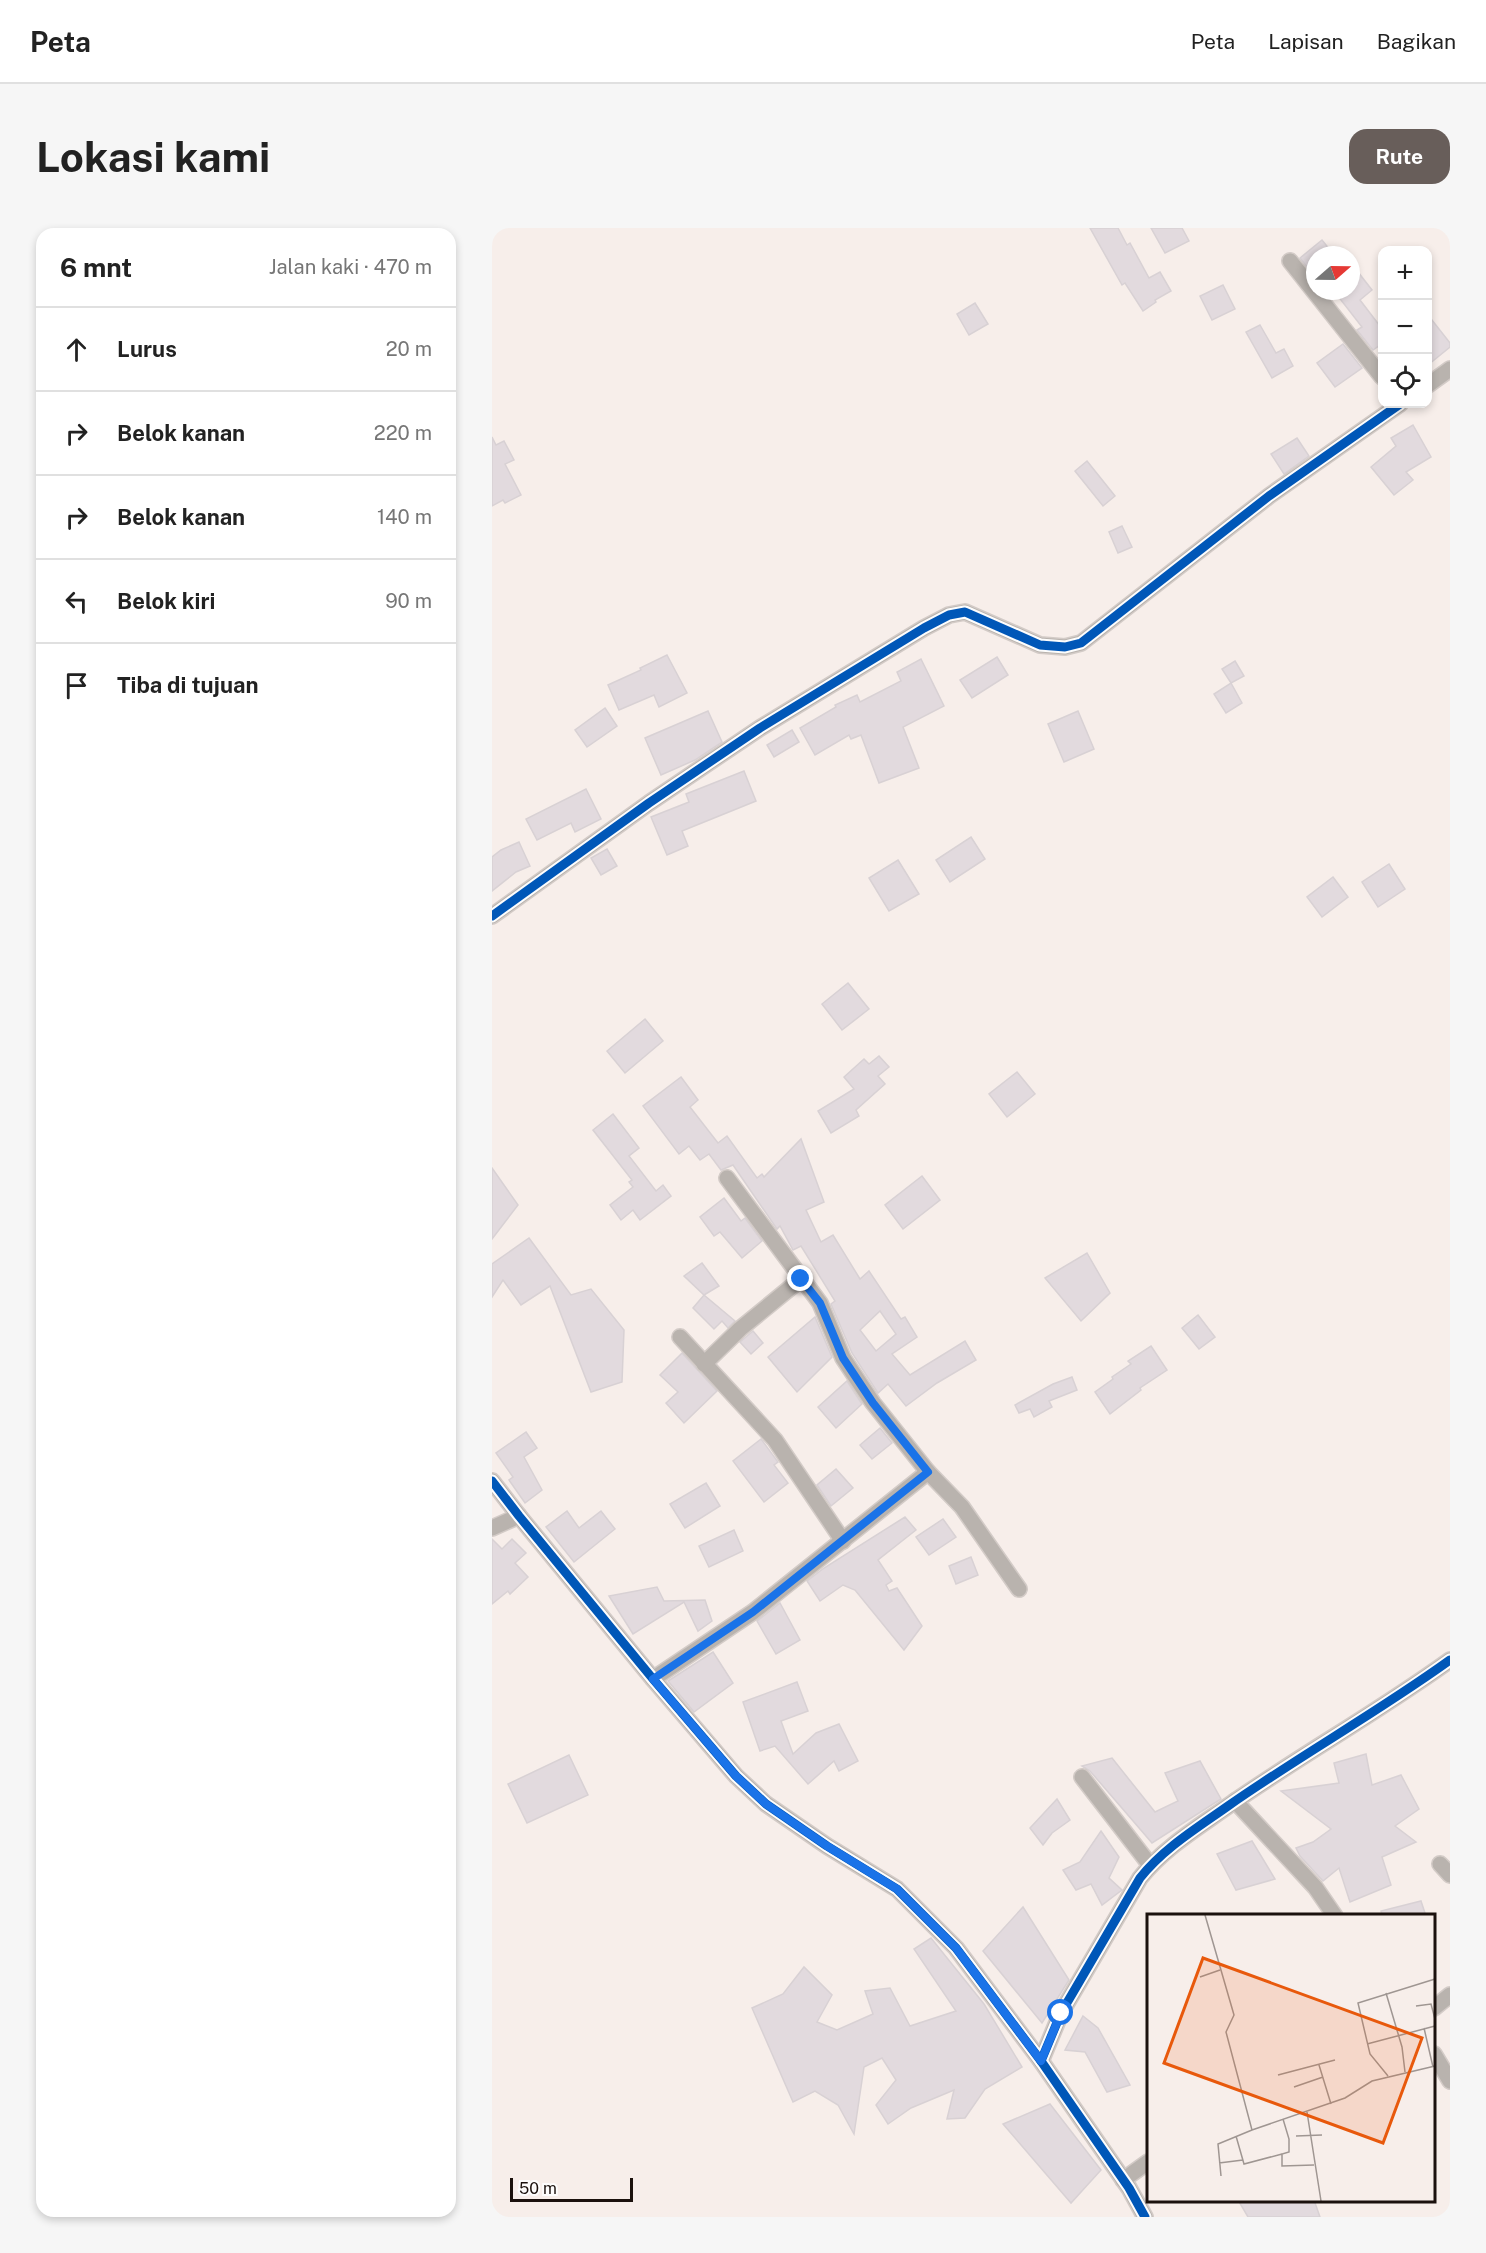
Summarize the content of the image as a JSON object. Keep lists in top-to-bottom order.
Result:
{
  "scale_bar": "50 m",
  "north": "right",
  "page": {
    "header": "Peta",
    "nav": ["Peta", "Lapisan", "Bagikan"],
    "buttons": "Rute",
    "title": "Lokasi kami",
    "heading": ["6 mnt", "Jalan kaki · 470 m"],
    "map_buttons": ["+", "−"],
    "list": [
      ["Lurus", "20 m"],
      ["Belok kanan", "220 m"],
      ["Belok kanan", "140 m"],
      ["Belok kiri", "90 m"],
      "Tiba di tujuan"
    ],
    "scale": "50 m"
  }
}
